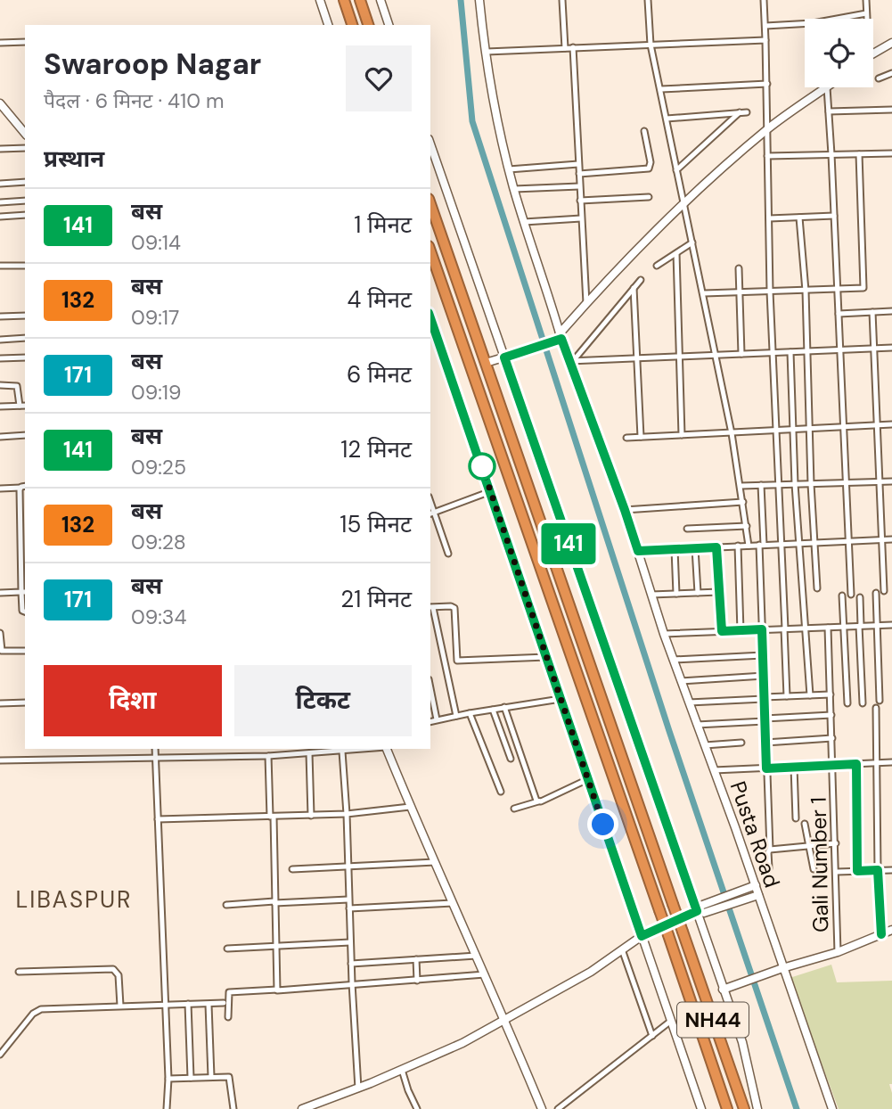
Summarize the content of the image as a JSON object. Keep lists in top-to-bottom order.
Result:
{
  "streets": {
    "highway": ["NH44"],
    "main road": ["Pusta Road"],
    "street": ["Gali Number 1"]
  },
  "districts": ["LIBASPUR"],
  "lines": ["bus line 141"],
  "page": {
    "on_map": "141",
    "heading": [
      ["Swaroop Nagar", "पैदल · 6 मिनट · 410 m"],
      "प्रस्थान"
    ],
    "list": [
      {
        "mark": "141",
        "name": "बस",
        "note": "09:14",
        "value": "1 मिनट"
      },
      {
        "mark": "132",
        "name": "बस",
        "note": "09:17",
        "value": "4 मिनट"
      },
      {
        "mark": "171",
        "name": "बस",
        "note": "09:19",
        "value": "6 मिनट"
      },
      {
        "mark": "141",
        "name": "बस",
        "note": "09:25",
        "value": "12 मिनट"
      },
      {
        "mark": "132",
        "name": "बस",
        "note": "09:28",
        "value": "15 मिनट"
      },
      {
        "mark": "171",
        "name": "बस",
        "note": "09:34",
        "value": "21 मिनट"
      }
    ],
    "buttons": ["दिशा", "टिकट"]
  }
}
